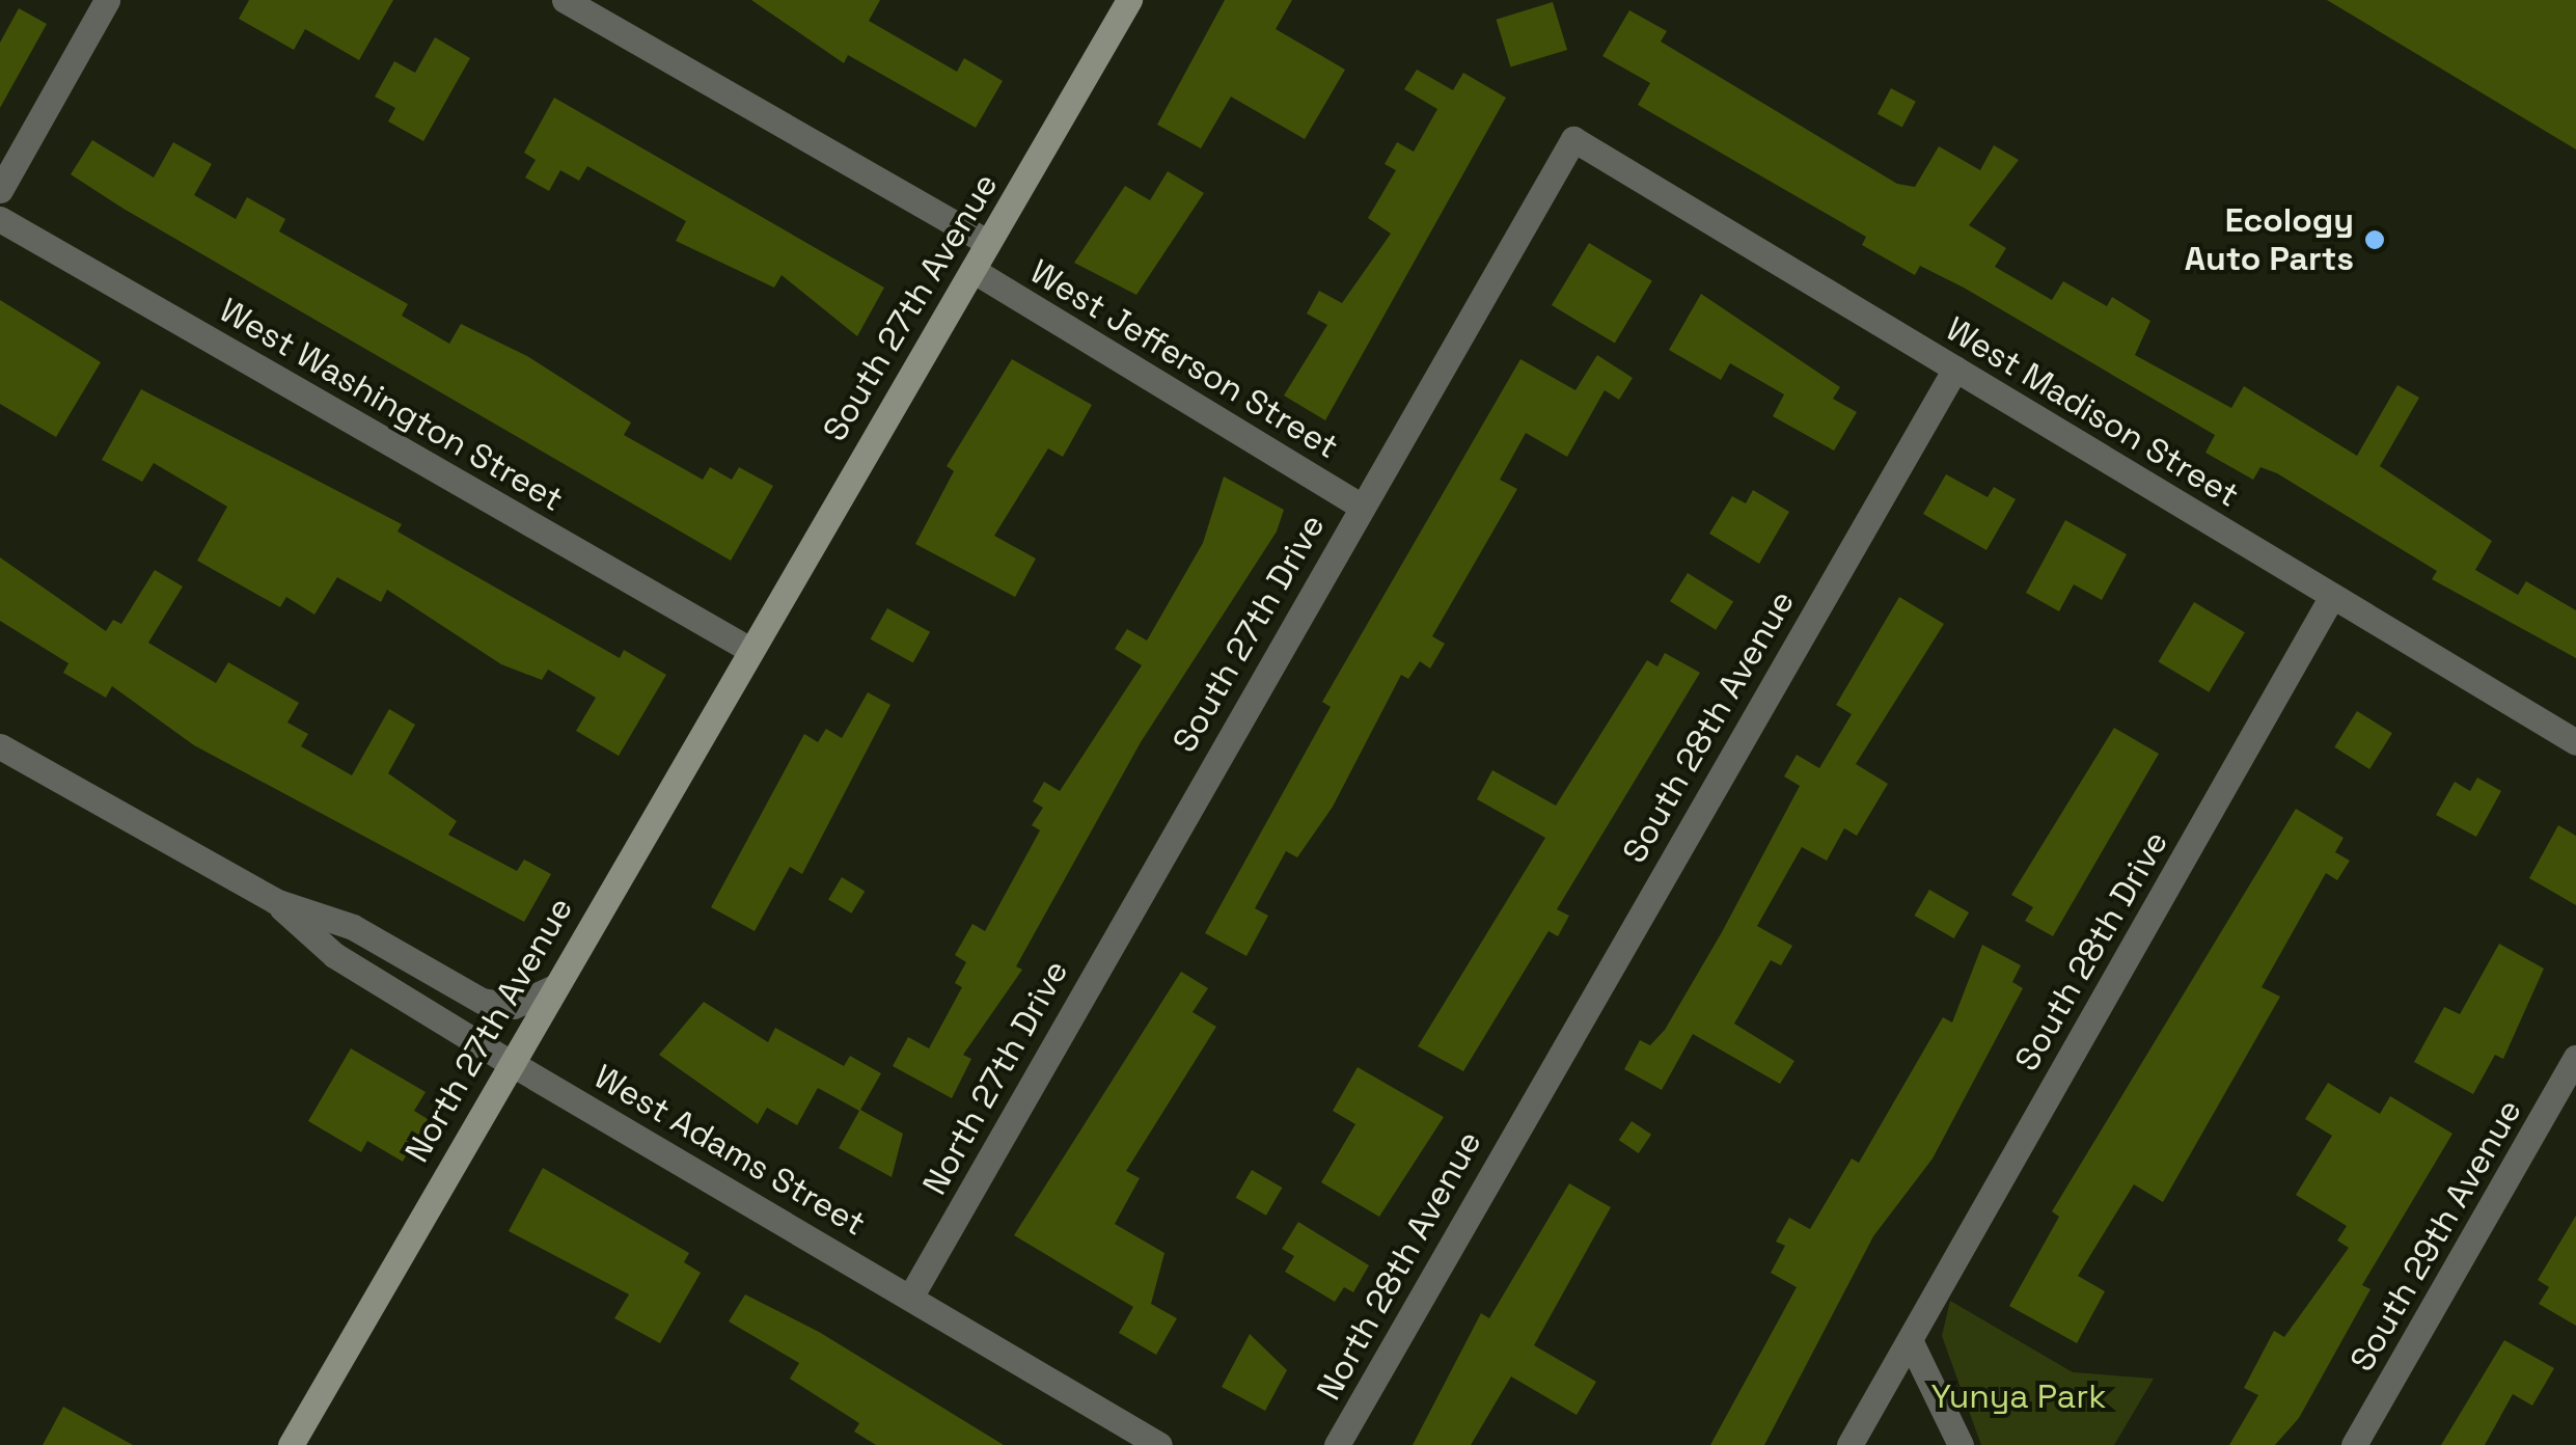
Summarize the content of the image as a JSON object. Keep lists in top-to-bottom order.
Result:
{
  "streets": {
    "main road": ["South 27th Avenue", "North 27th Avenue"],
    "street": [
      "West Jefferson Street",
      "West Washington Street",
      "West Madison Street",
      "South 27th Drive",
      "South 28th Avenue",
      "South 28th Drive",
      "North 27th Drive",
      "West Adams Street",
      "South 29th Avenue",
      "North 28th Avenue"
    ]
  },
  "crossings": [
    ["South 27th Avenue", "West Jefferson Street"],
    ["South 27th Avenue", "West Washington Street"],
    ["South 27th Avenue", "North 27th Avenue"],
    ["West Jefferson Street", "South 27th Drive"],
    ["West Washington Street", "North 27th Avenue"],
    ["West Madison Street", "South 27th Drive"],
    ["West Madison Street", "South 28th Avenue"],
    ["West Madison Street", "South 28th Drive"],
    ["South 27th Drive", "North 27th Drive"],
    ["South 28th Avenue", "North 28th Avenue"],
    ["North 27th Avenue", "West Adams Street"],
    ["North 27th Drive", "West Adams Street"]
  ],
  "parks": ["Yunya Park"],
  "places": ["Ecology Auto Parts"]
}
